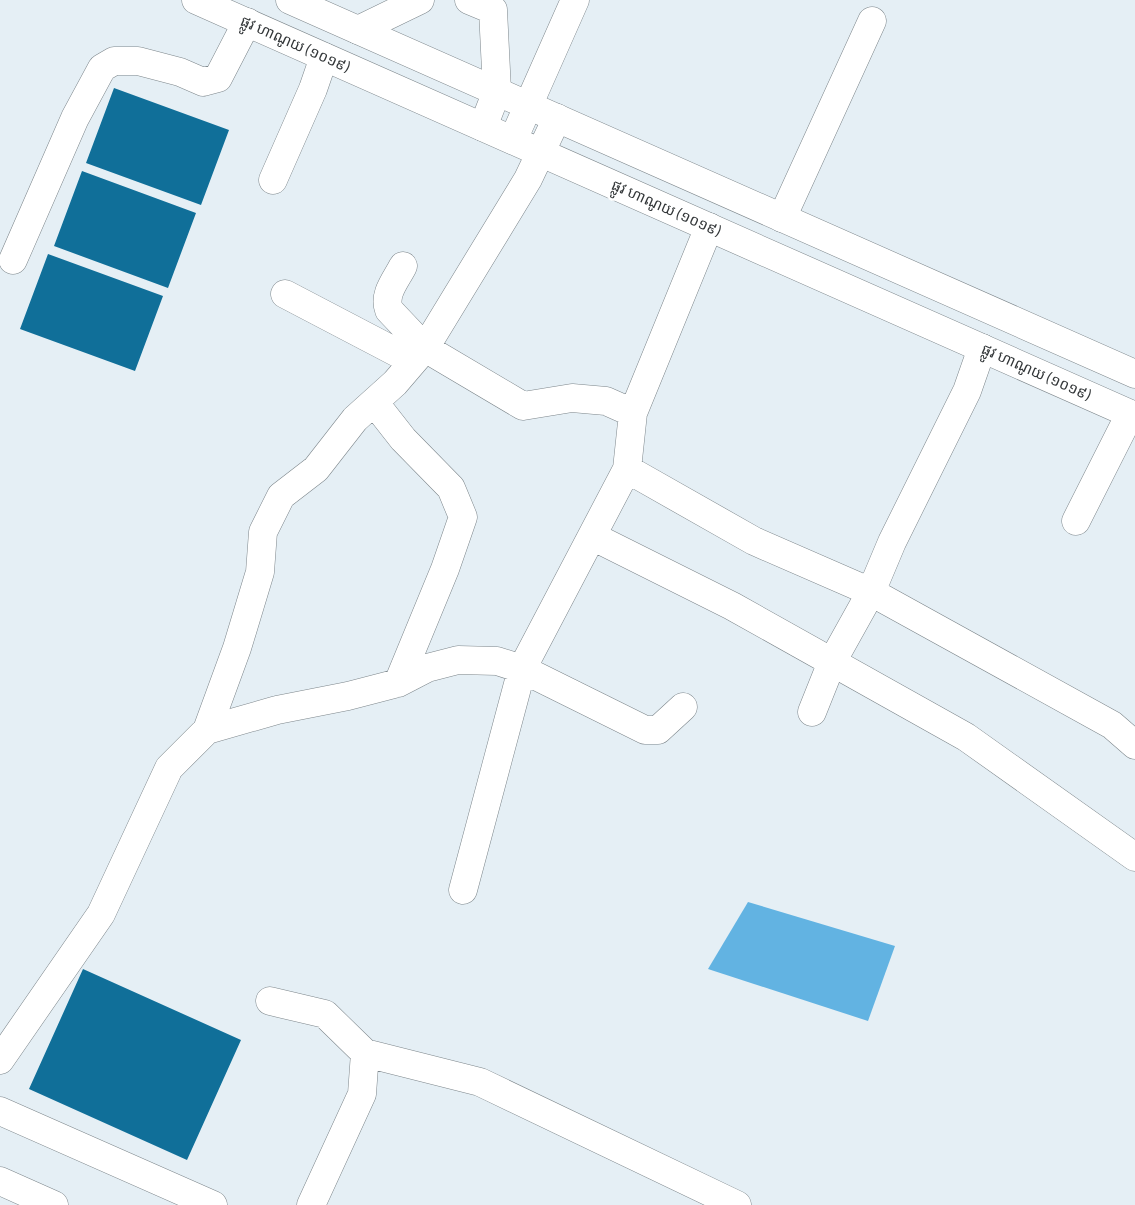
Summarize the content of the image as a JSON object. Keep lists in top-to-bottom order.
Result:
{
  "streets": {
    "street": ["ផ្លូវ ហាណូយ (១០១៩)"]
  }
}
